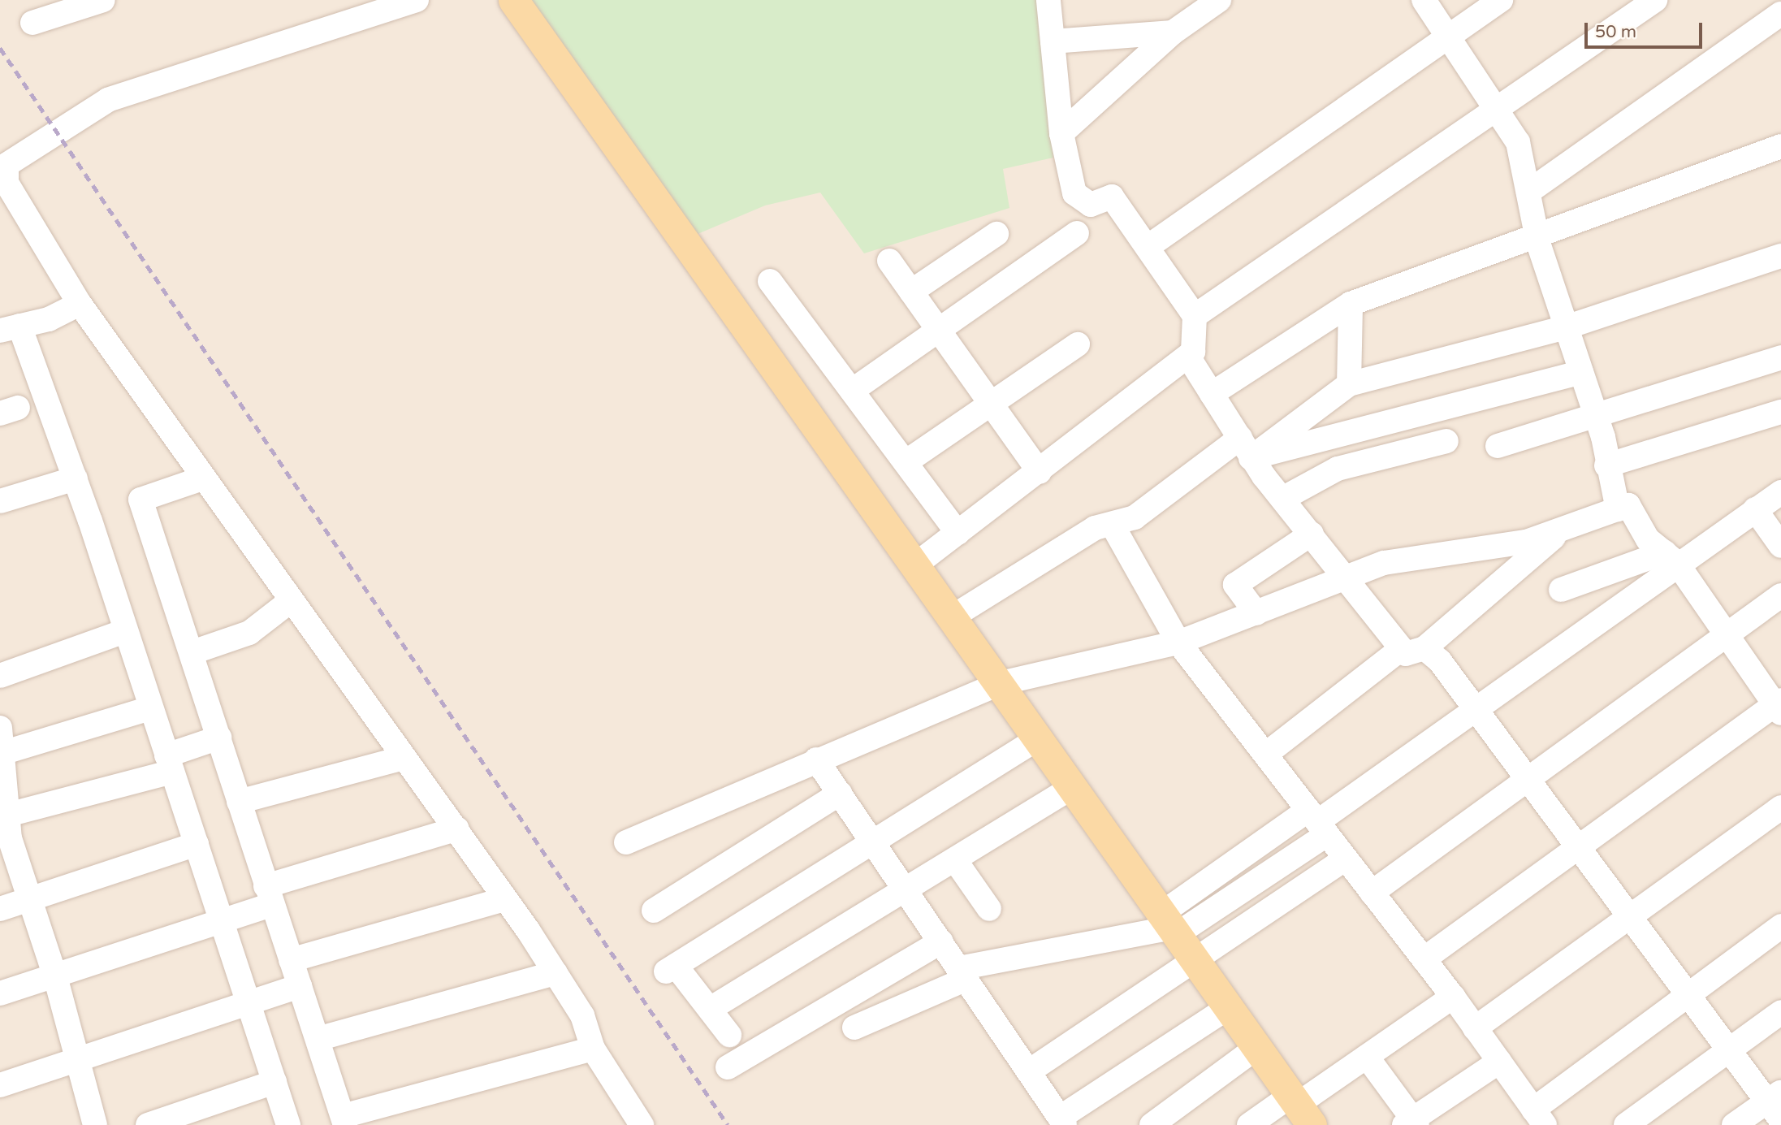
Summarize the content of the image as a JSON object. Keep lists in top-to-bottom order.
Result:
{
  "scale_bar": "50 m"
}
